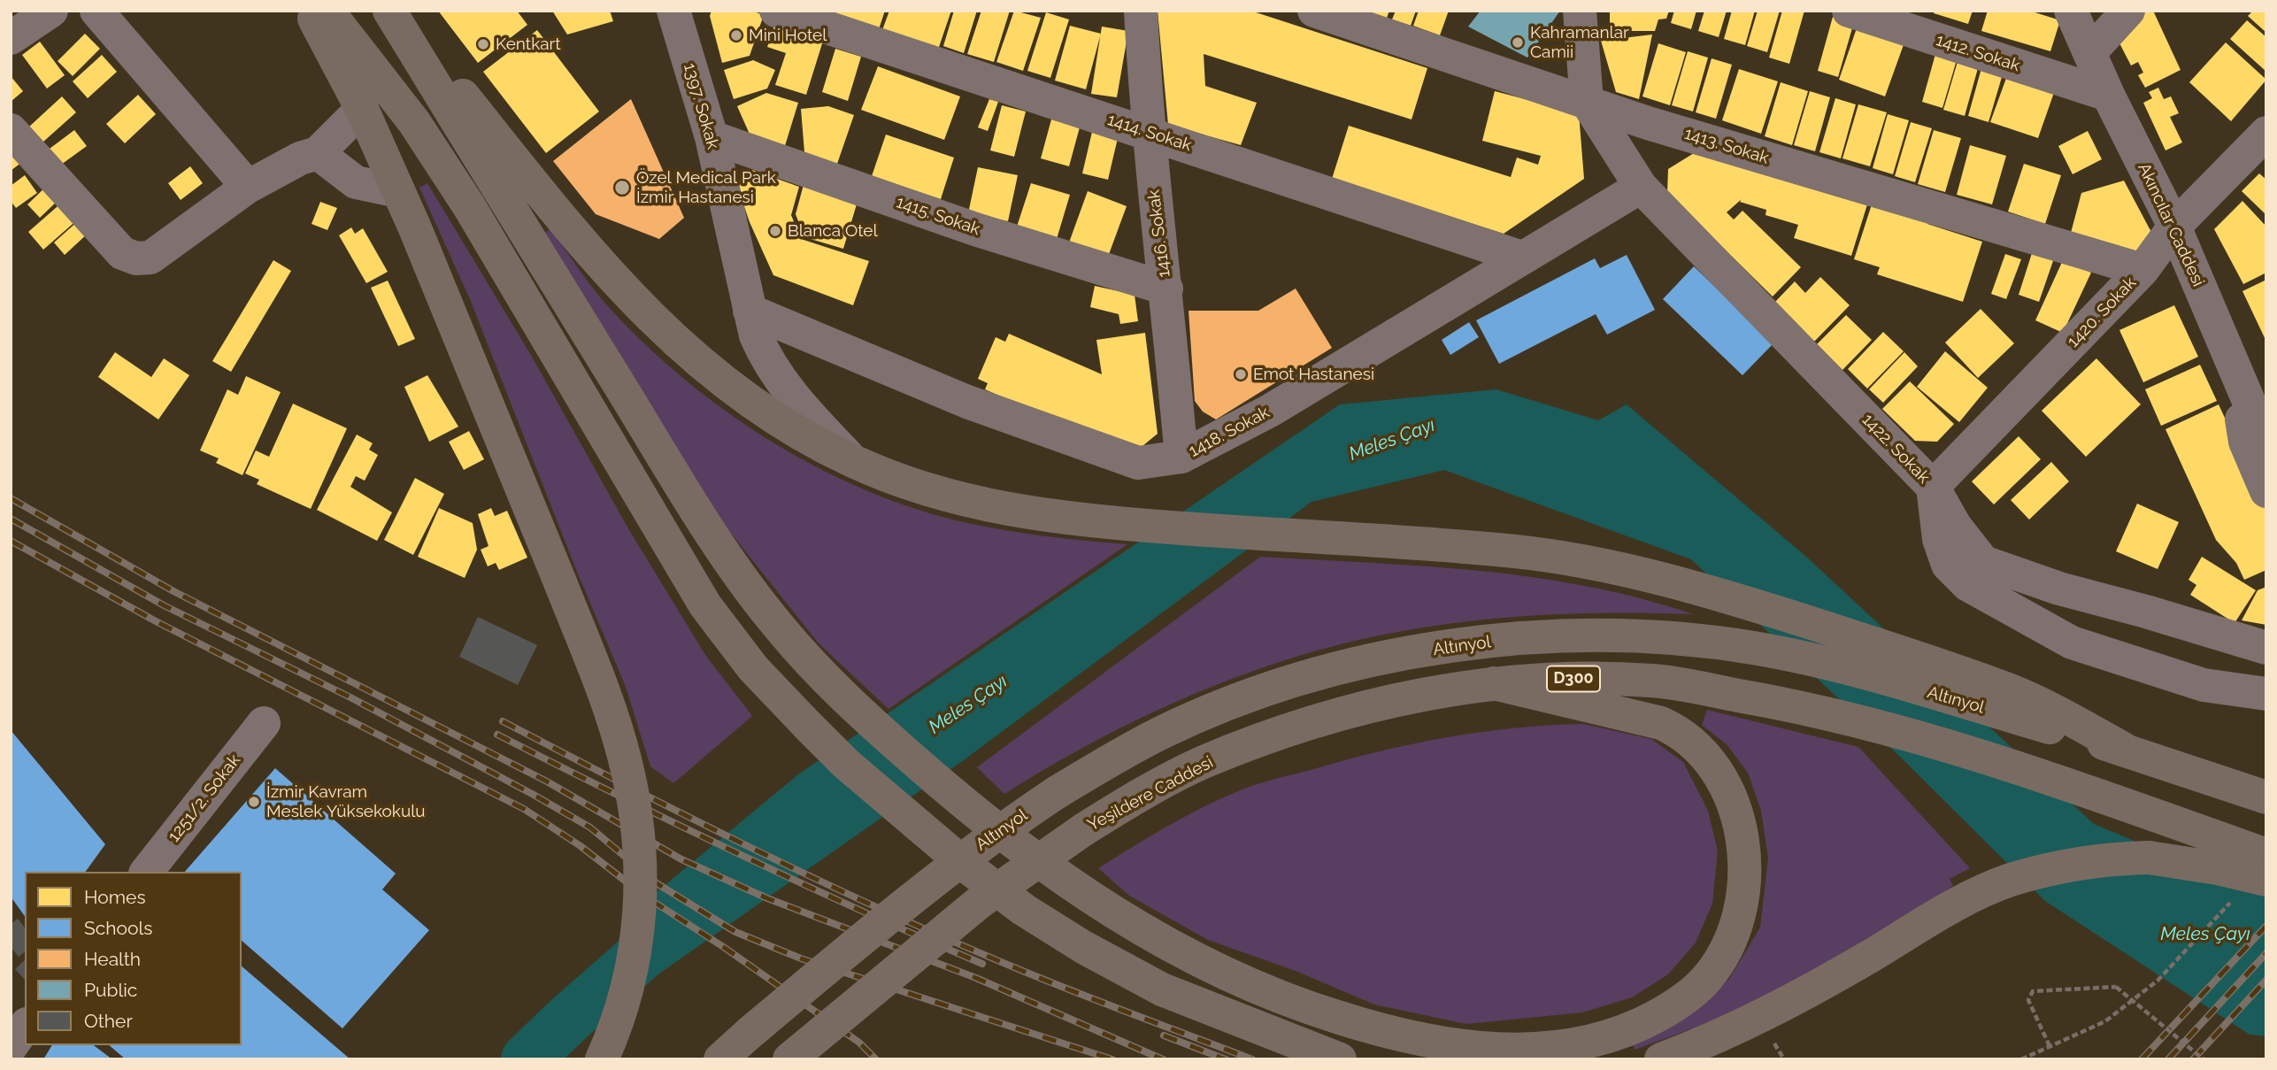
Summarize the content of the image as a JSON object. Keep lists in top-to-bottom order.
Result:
{
  "streets": {
    "highway": ["Altınyol", "D300", "Yeşildere Caddesi"],
    "street": [
      "1412. Sokak",
      "1397. Sokak",
      "1414. Sokak",
      "1413. Sokak",
      "1415. Sokak",
      "Akıncılar Caddesi",
      "1416. Sokak",
      "1420. Sokak",
      "1418. Sokak",
      "1422. Sokak",
      "1251/2. Sokak"
    ]
  },
  "crossings": [
    ["1412. Sokak", "Akıncılar Caddesi"],
    ["1397. Sokak", "1415. Sokak"],
    ["1397. Sokak", "1418. Sokak"],
    ["1414. Sokak", "1416. Sokak"],
    ["1414. Sokak", "1418. Sokak"],
    ["1413. Sokak", "1420. Sokak"],
    ["1413. Sokak", "1422. Sokak"],
    ["1415. Sokak", "1416. Sokak"],
    ["Akıncılar Caddesi", "1420. Sokak"],
    ["1416. Sokak", "1418. Sokak"],
    ["1420. Sokak", "1422. Sokak"],
    ["1418. Sokak", "1422. Sokak"]
  ],
  "water": ["Meles Çayı"],
  "places": [
    "Mini Hotel",
    "Kahramanlar Camii",
    "Kentkart",
    "Özel Medical Park İzmir Hastanesi",
    "Blanca Otel",
    "Emot Hastanesi",
    "İzmir Kavram Meslek Yüksekokulu"
  ],
  "legend": [
    "Homes",
    "Schools",
    "Health",
    "Public",
    "Other"
  ]
}
